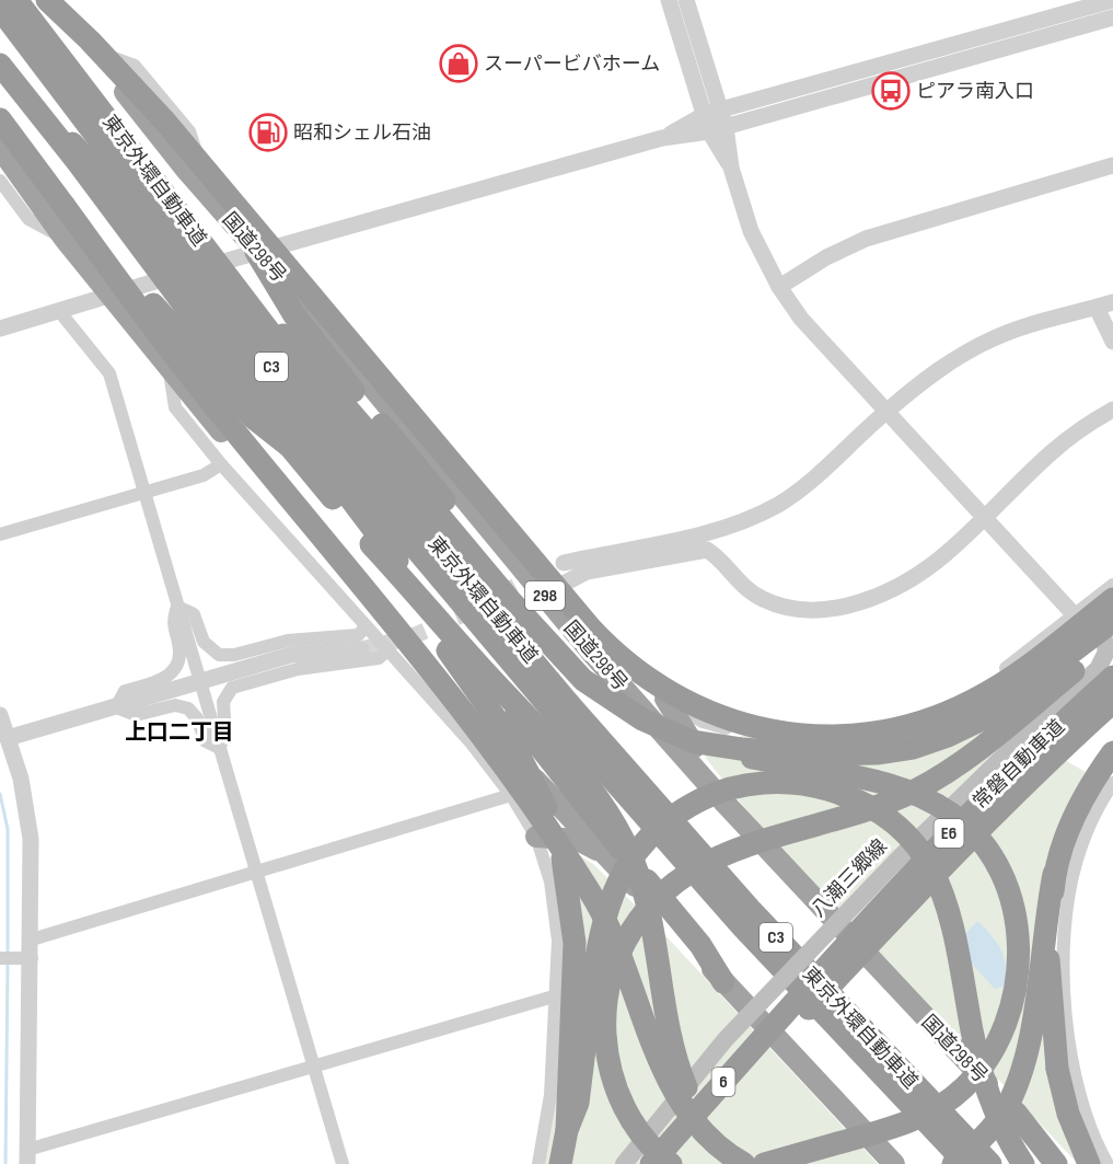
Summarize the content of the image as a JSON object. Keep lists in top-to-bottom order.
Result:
{
  "streets": {
    "highway": [
      "東京外環自動車道",
      "国道298号",
      "C3",
      "298",
      "常磐自動車道",
      "E6",
      "6"
    ],
    "main road": ["八潮三郷線"]
  },
  "crossings": [
    ["常磐自動車道", "八潮三郷線"],
    ["常磐自動車道", "6"]
  ],
  "districts": ["上口二丁目"],
  "places": {
    "shop": ["スーパービバホーム"],
    "bus stop": ["ピアラ南入口"],
    "fuel station": ["昭和シェル石油"]
  }
}
